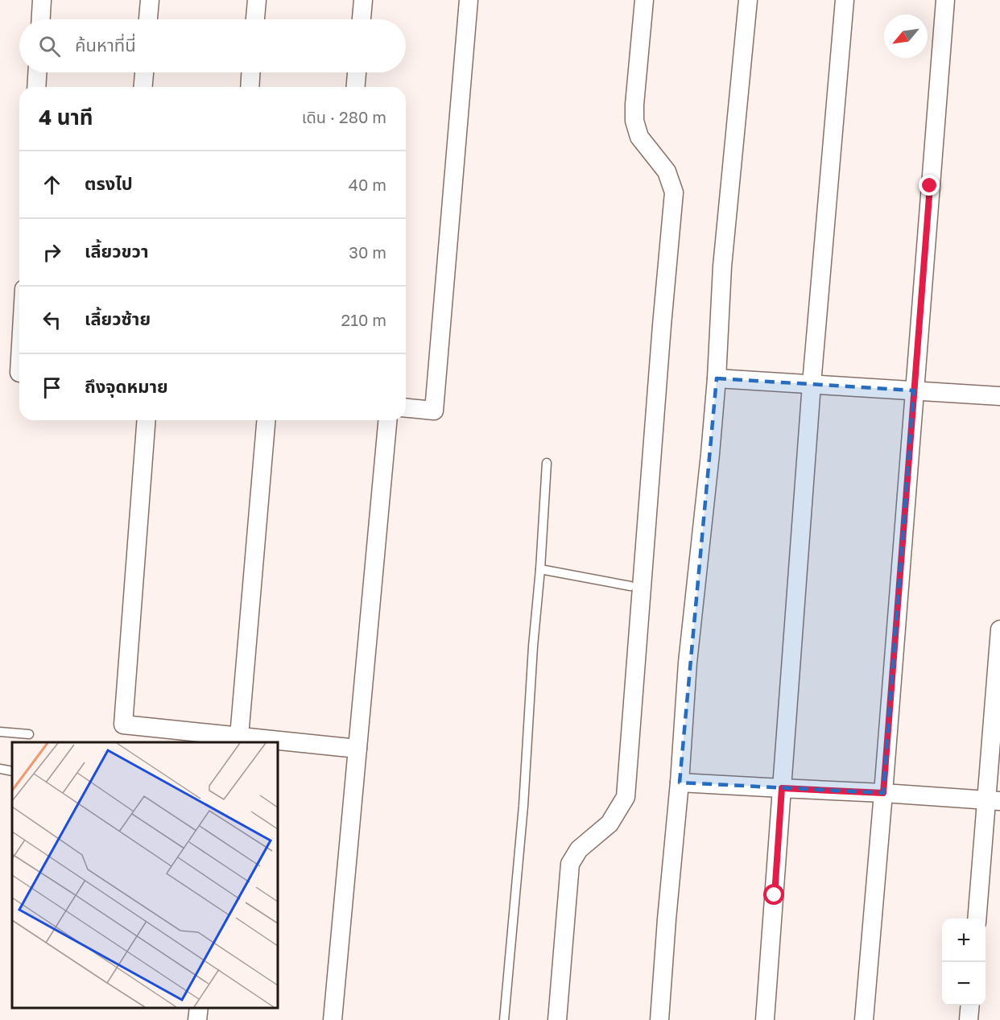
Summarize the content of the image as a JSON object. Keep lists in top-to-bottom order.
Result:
{
  "north": "bottom left",
  "page": {
    "search": "ค้นหาที่นี่",
    "heading": ["4 นาที", "เดิน · 280 m"],
    "list": [
      ["ตรงไป", "40 m"],
      ["เลี้ยวขวา", "30 m"],
      ["เลี้ยวซ้าย", "210 m"],
      "ถึงจุดหมาย"
    ],
    "map_buttons": ["+", "−"]
  }
}
